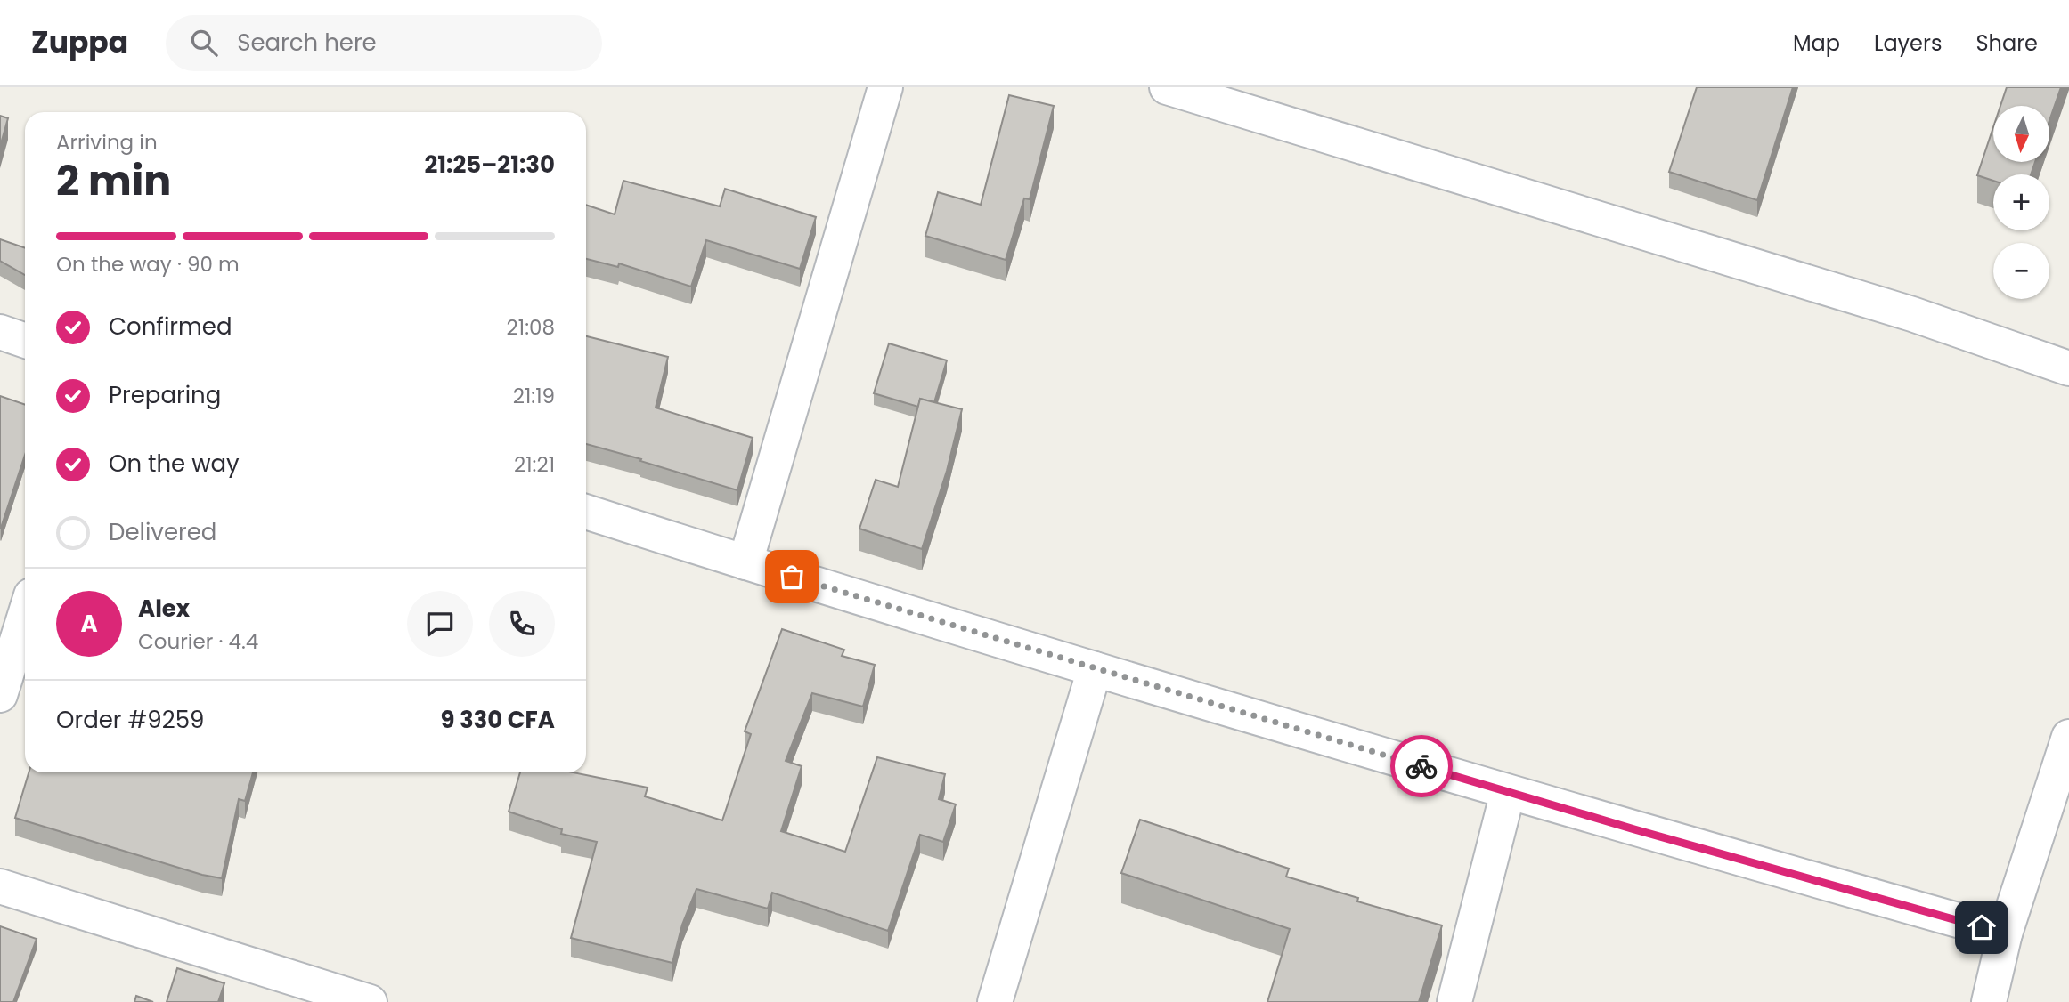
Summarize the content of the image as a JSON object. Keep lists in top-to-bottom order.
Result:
{
  "north": "bottom",
  "page": {
    "header": "Zuppa",
    "search": "Search here",
    "nav": ["Map", "Layers", "Share"],
    "map_buttons": ["+", "−"],
    "heading": ["2 min", "Arriving in", "21:25–21:30"],
    "panel": [
      "Alex",
      "Courier · 4.4",
      "Order #9259",
      "9 330 CFA"
    ],
    "bar": "On the way · 90 m",
    "list": [
      ["Confirmed", "21:08"],
      ["Preparing", "21:19"],
      ["On the way", "21:21"],
      "Delivered"
    ],
    "round": "A"
  }
}
